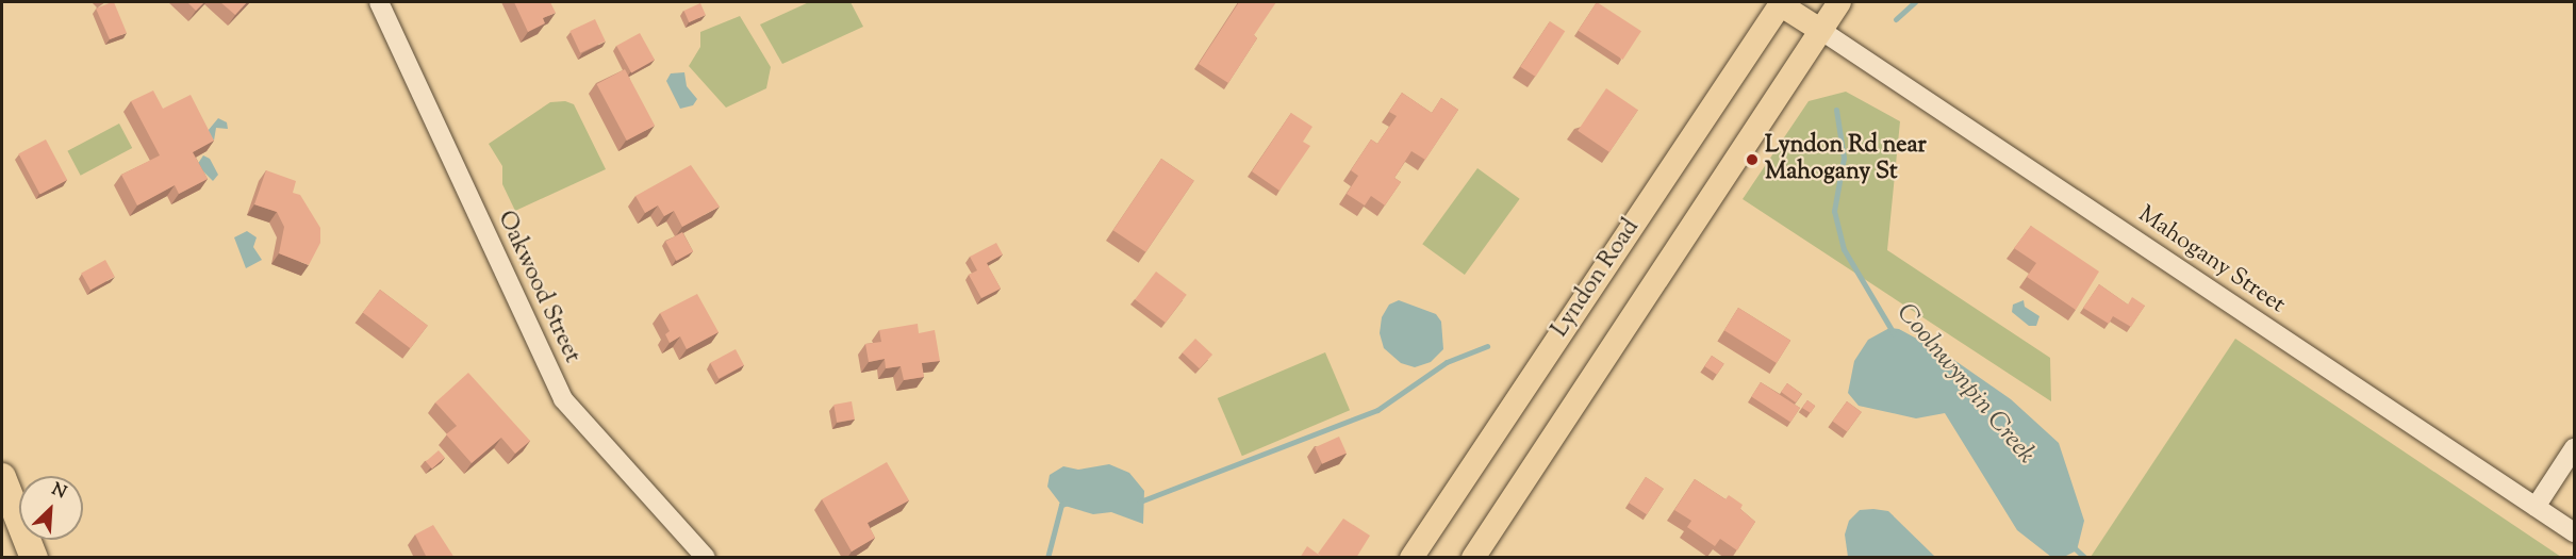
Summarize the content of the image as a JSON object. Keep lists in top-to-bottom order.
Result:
{
  "streets": {
    "main road": ["Lyndon Road"],
    "street": ["Mahogany Street", "Oakwood Street"]
  },
  "water": ["Coolnwynpin Creek"],
  "places": ["Lyndon Rd near Mahogany St"],
  "north": "top right"
}
